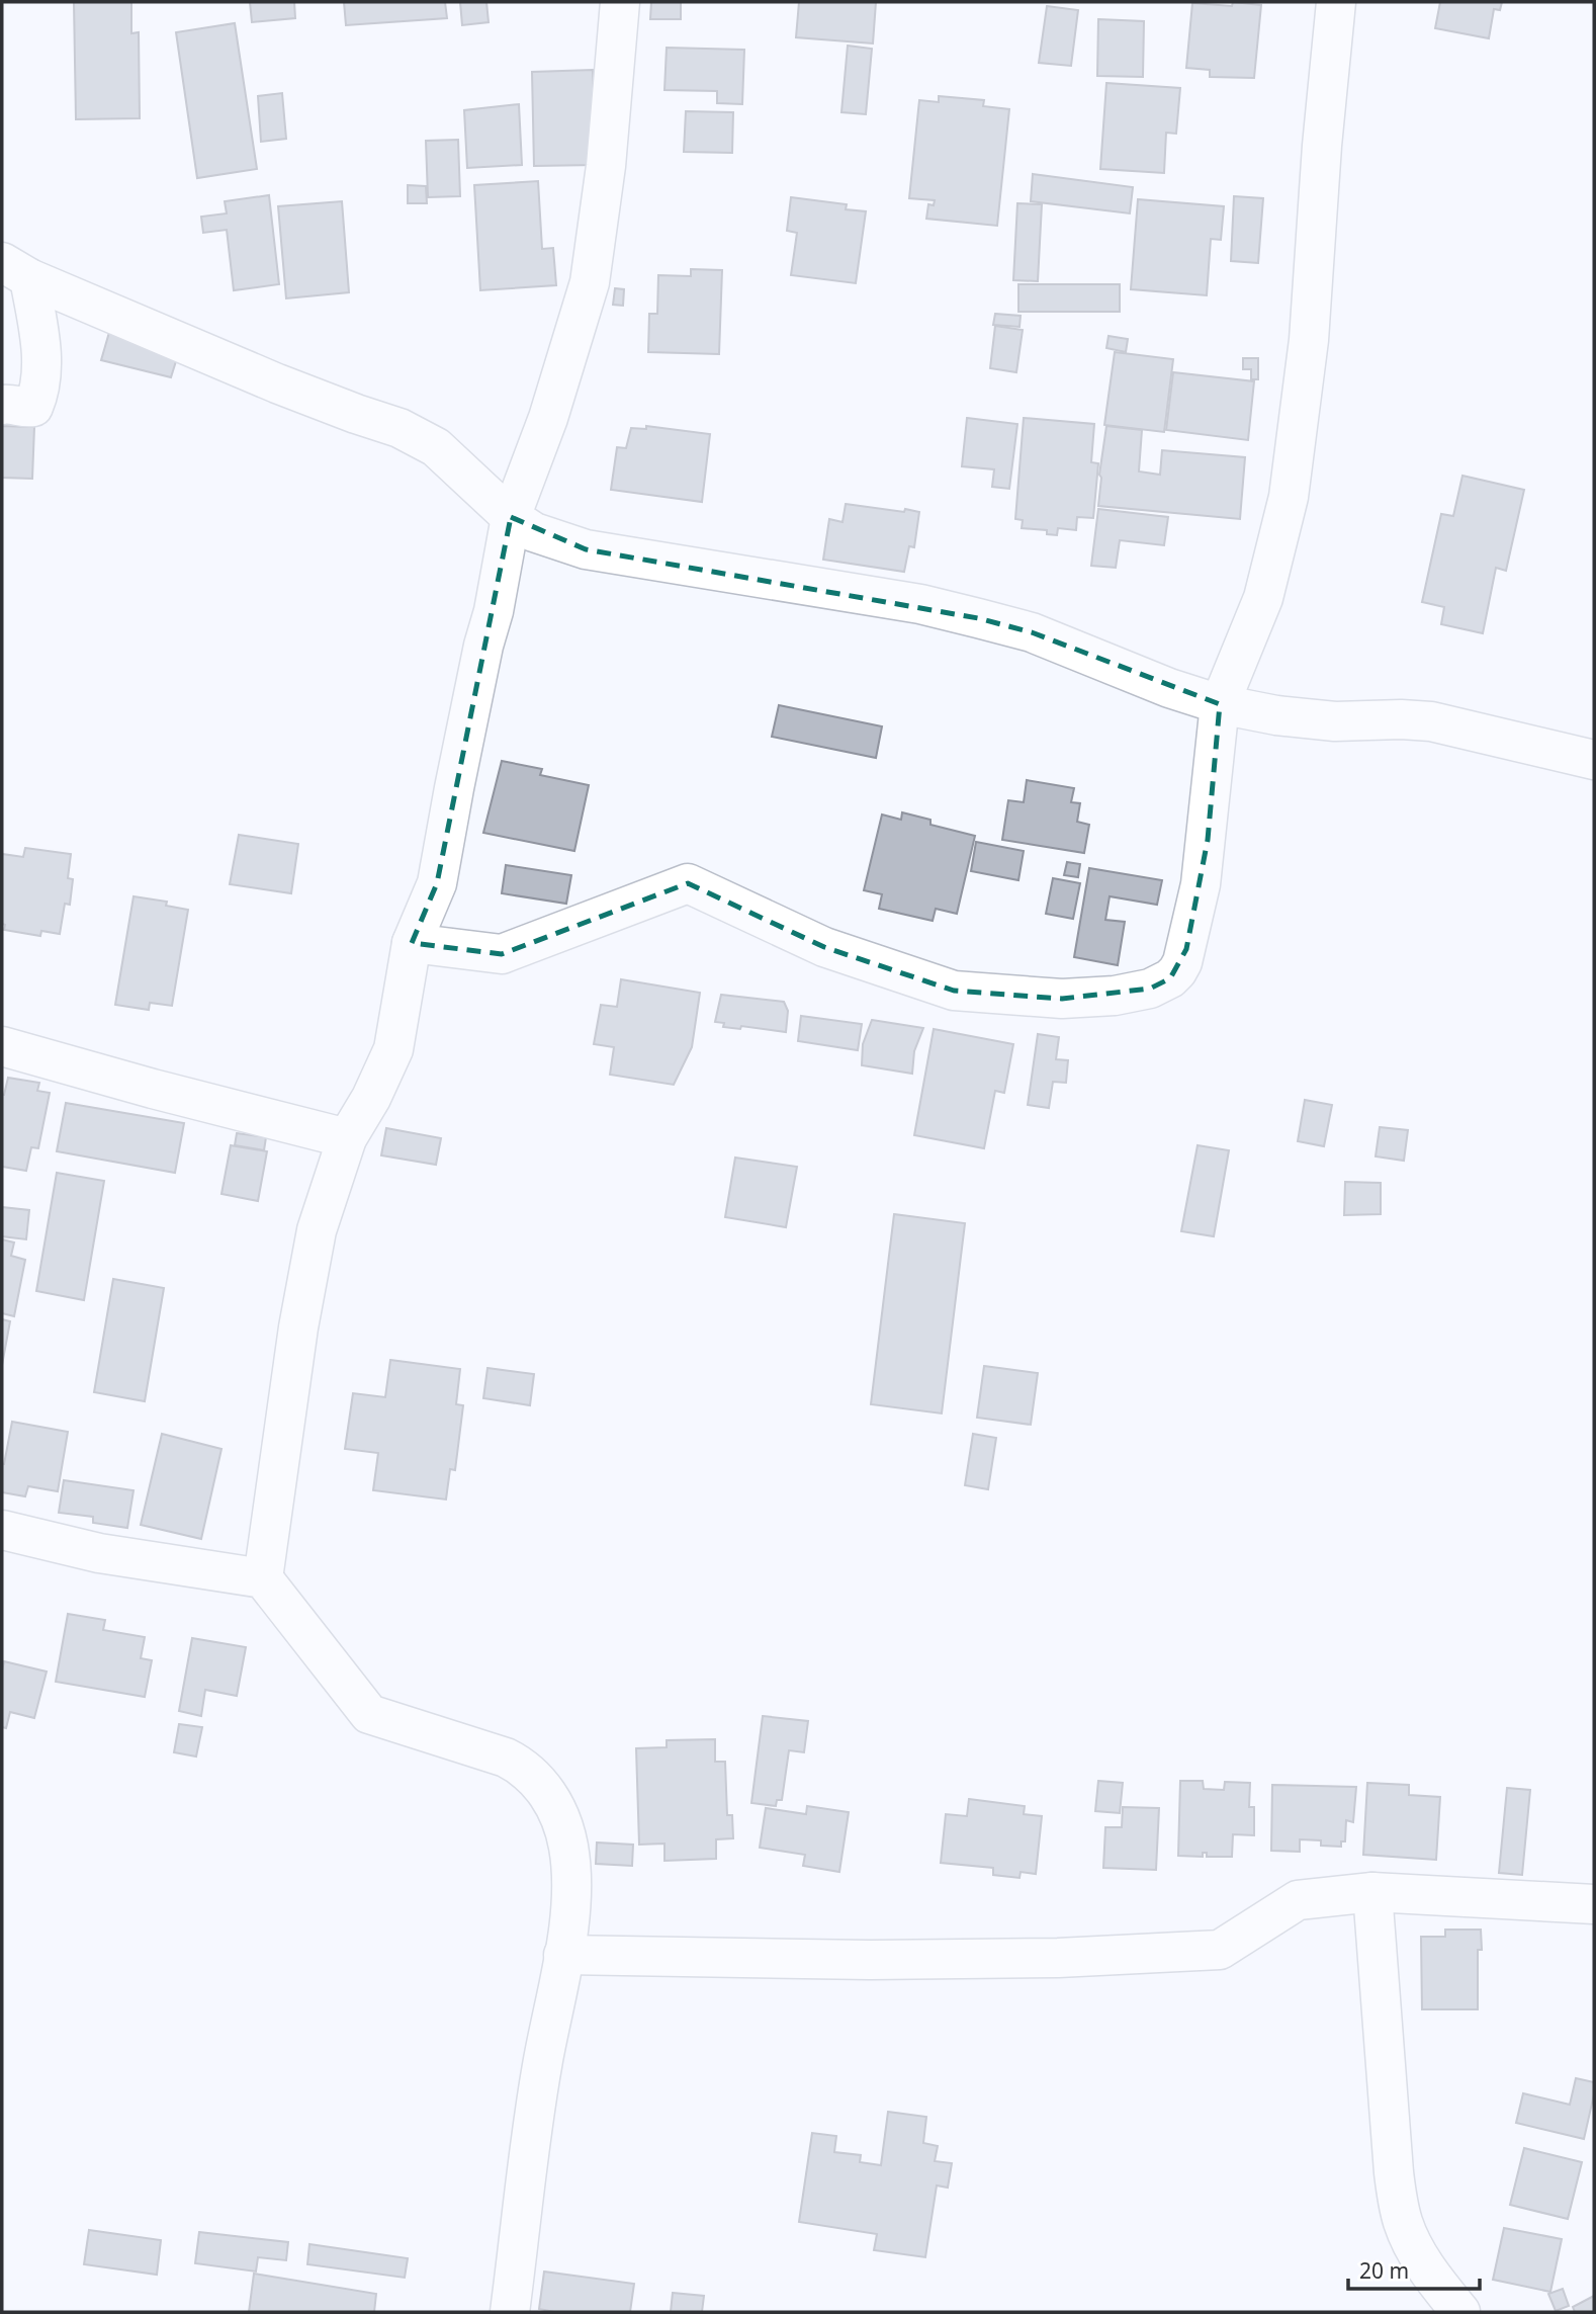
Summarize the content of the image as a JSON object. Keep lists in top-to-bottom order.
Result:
{
  "scale_bar": "20 m"
}
